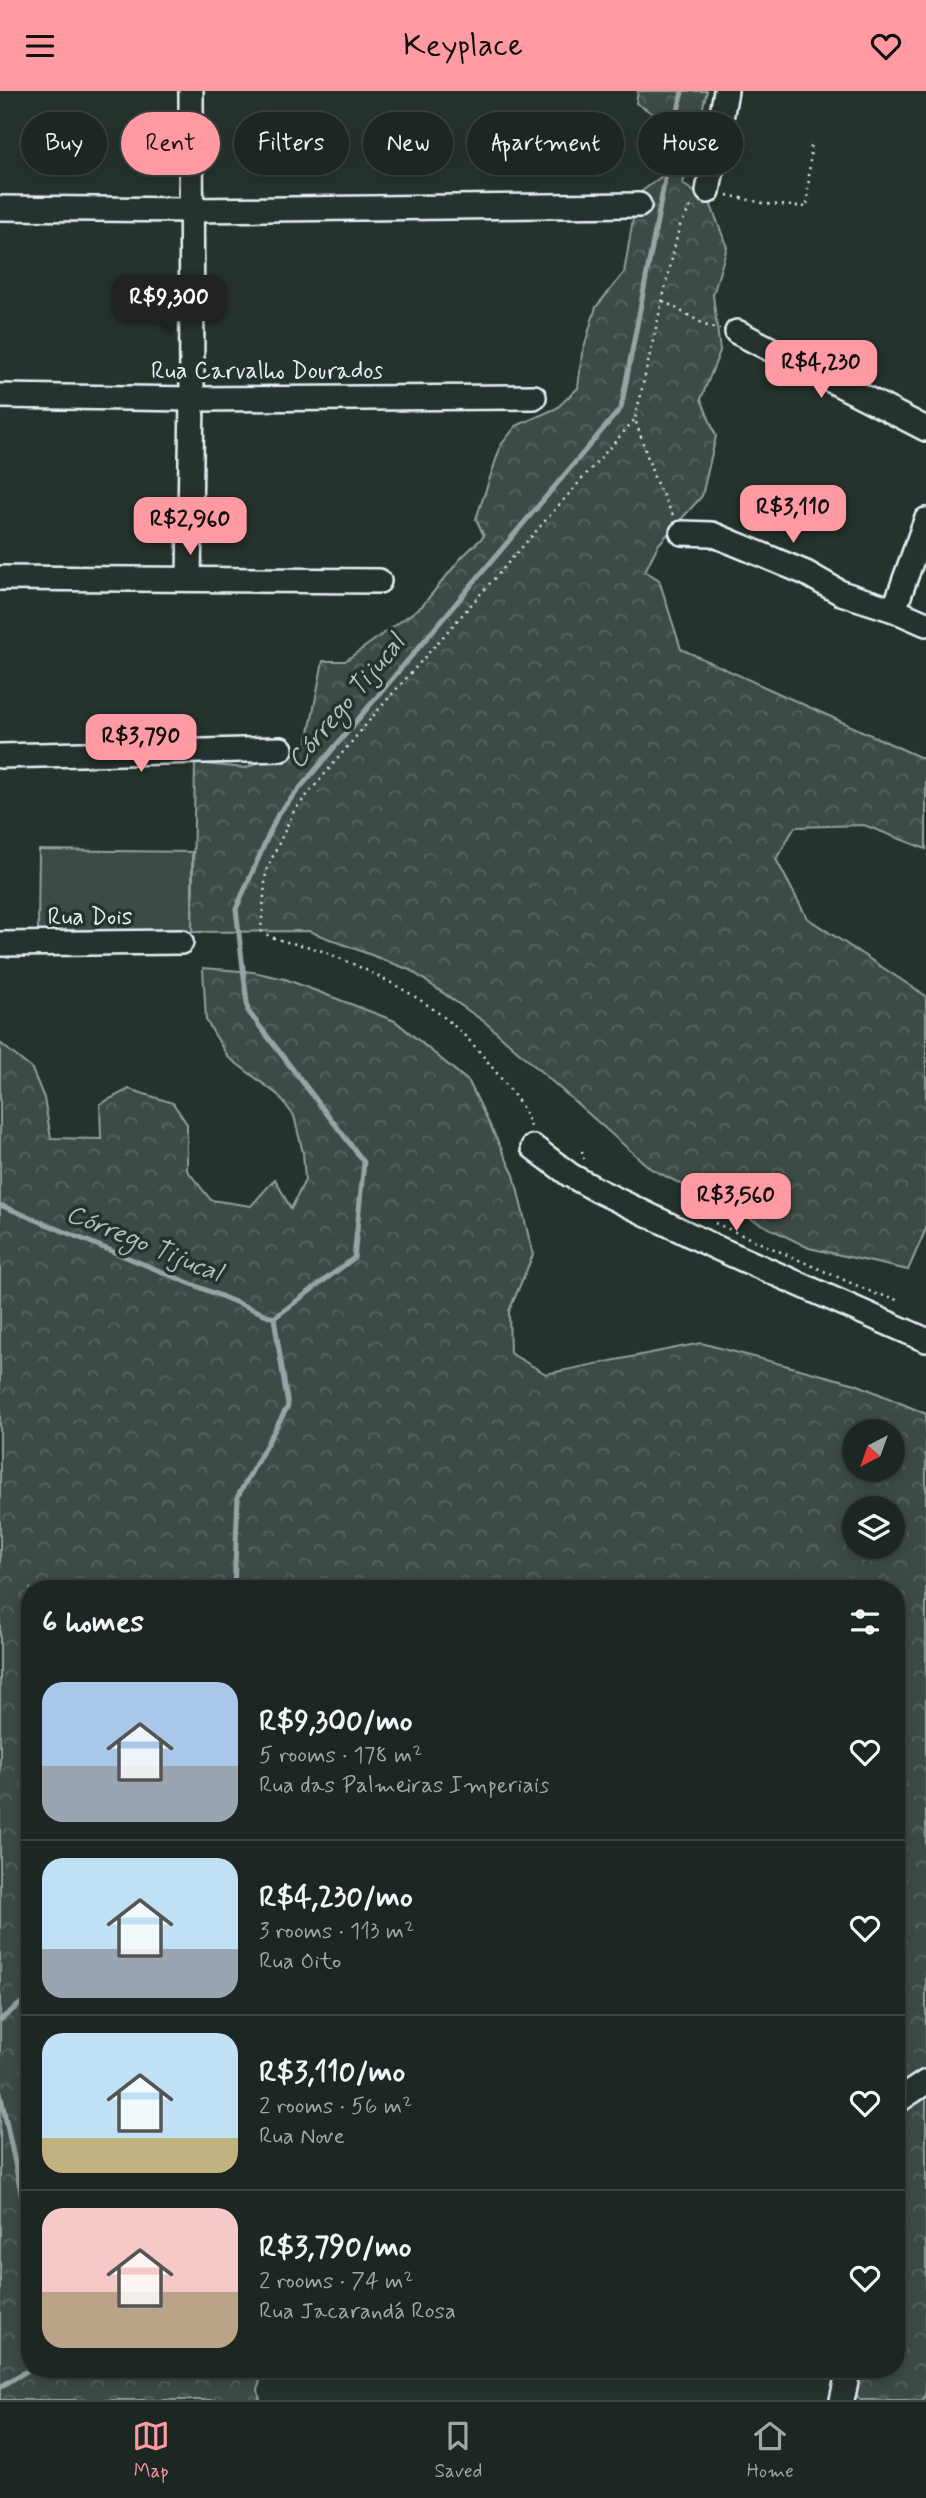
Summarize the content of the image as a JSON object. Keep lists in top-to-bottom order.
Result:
{
  "streets": {
    "street": ["Rua Carvalho Dourados", "Rua Dois"]
  },
  "water": ["Córrego Tijucal"],
  "north": "bottom left",
  "page": {
    "header": "Keyplace",
    "chip": [
      "Buy",
      "Rent",
      "Filters",
      "New",
      "Apartment",
      "House"
    ],
    "price": [
      "R$9,300",
      "R$4,230",
      "R$3,110",
      "R$2,960",
      "R$3,790",
      "R$3,560"
    ],
    "heading": "6 homes",
    "list": [
      {
        "name": "R$9,300/mo",
        "note": "5 rooms · 178 m² · Rua das Palmeiras Imperiais"
      },
      {
        "name": "R$4,230/mo",
        "note": "3 rooms · 113 m² · Rua Oito"
      },
      {
        "name": "R$3,110/mo",
        "note": "2 rooms · 56 m² · Rua Nove"
      },
      {
        "name": "R$3,790/mo",
        "note": "2 rooms · 74 m² · Rua Jacarandá Rosa"
      }
    ],
    "tabs": ["Map", "Saved", "Home"]
  }
}
